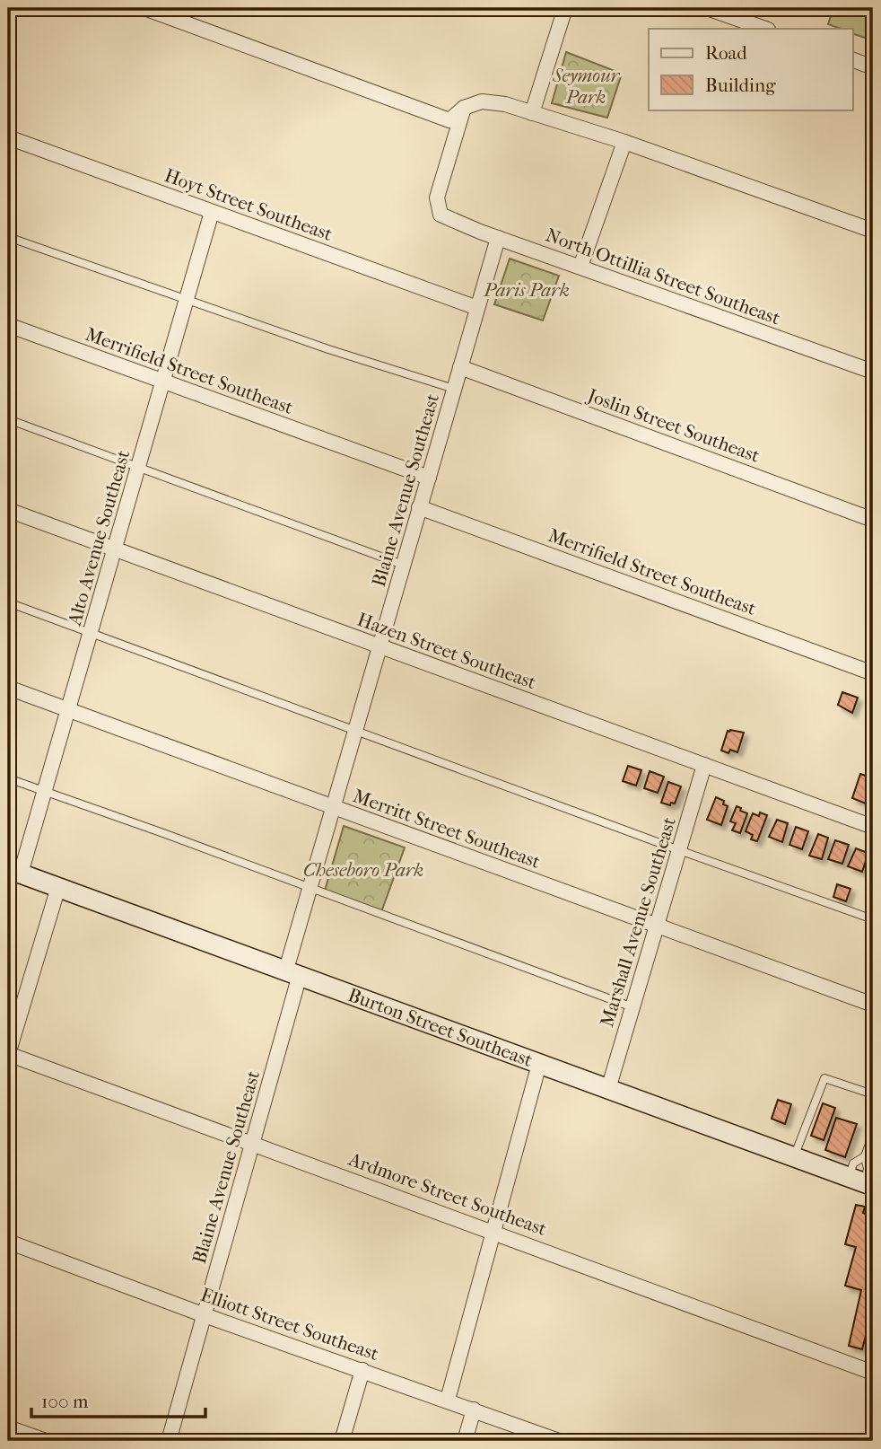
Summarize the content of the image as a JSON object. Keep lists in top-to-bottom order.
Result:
{
  "streets": {
    "main road": ["Burton Street Southeast"],
    "street": [
      "Hoyt Street Southeast",
      "North Ottillia Street Southeast",
      "Merrifield Street Southeast",
      "Joslin Street Southeast",
      "Blaine Avenue Southeast",
      "Alto Avenue Southeast",
      "Hazen Street Southeast",
      "Merritt Street Southeast",
      "Marshall Avenue Southeast",
      "Ardmore Street Southeast",
      "Elliott Street Southeast"
    ]
  },
  "crossings": [
    ["Hoyt Street Southeast", "Blaine Avenue Southeast"],
    ["Hoyt Street Southeast", "Alto Avenue Southeast"],
    ["North Ottillia Street Southeast", "Blaine Avenue Southeast"],
    ["Merrifield Street Southeast", "Blaine Avenue Southeast"],
    ["Merrifield Street Southeast", "Alto Avenue Southeast"],
    ["Joslin Street Southeast", "Blaine Avenue Southeast"],
    ["Blaine Avenue Southeast", "Hazen Street Southeast"],
    ["Blaine Avenue Southeast", "Merritt Street Southeast"],
    ["Blaine Avenue Southeast", "Burton Street Southeast"],
    ["Blaine Avenue Southeast", "Ardmore Street Southeast"],
    ["Blaine Avenue Southeast", "Elliott Street Southeast"],
    ["Alto Avenue Southeast", "Hazen Street Southeast"],
    ["Alto Avenue Southeast", "Merritt Street Southeast"],
    ["Alto Avenue Southeast", "Burton Street Southeast"],
    ["Hazen Street Southeast", "Marshall Avenue Southeast"],
    ["Merritt Street Southeast", "Marshall Avenue Southeast"],
    ["Marshall Avenue Southeast", "Burton Street Southeast"]
  ],
  "parks": ["Seymour Park", "Paris Park", "Cheseboro Park"],
  "legend": ["Road", "Building"],
  "scale_bar": "100 m"
}
